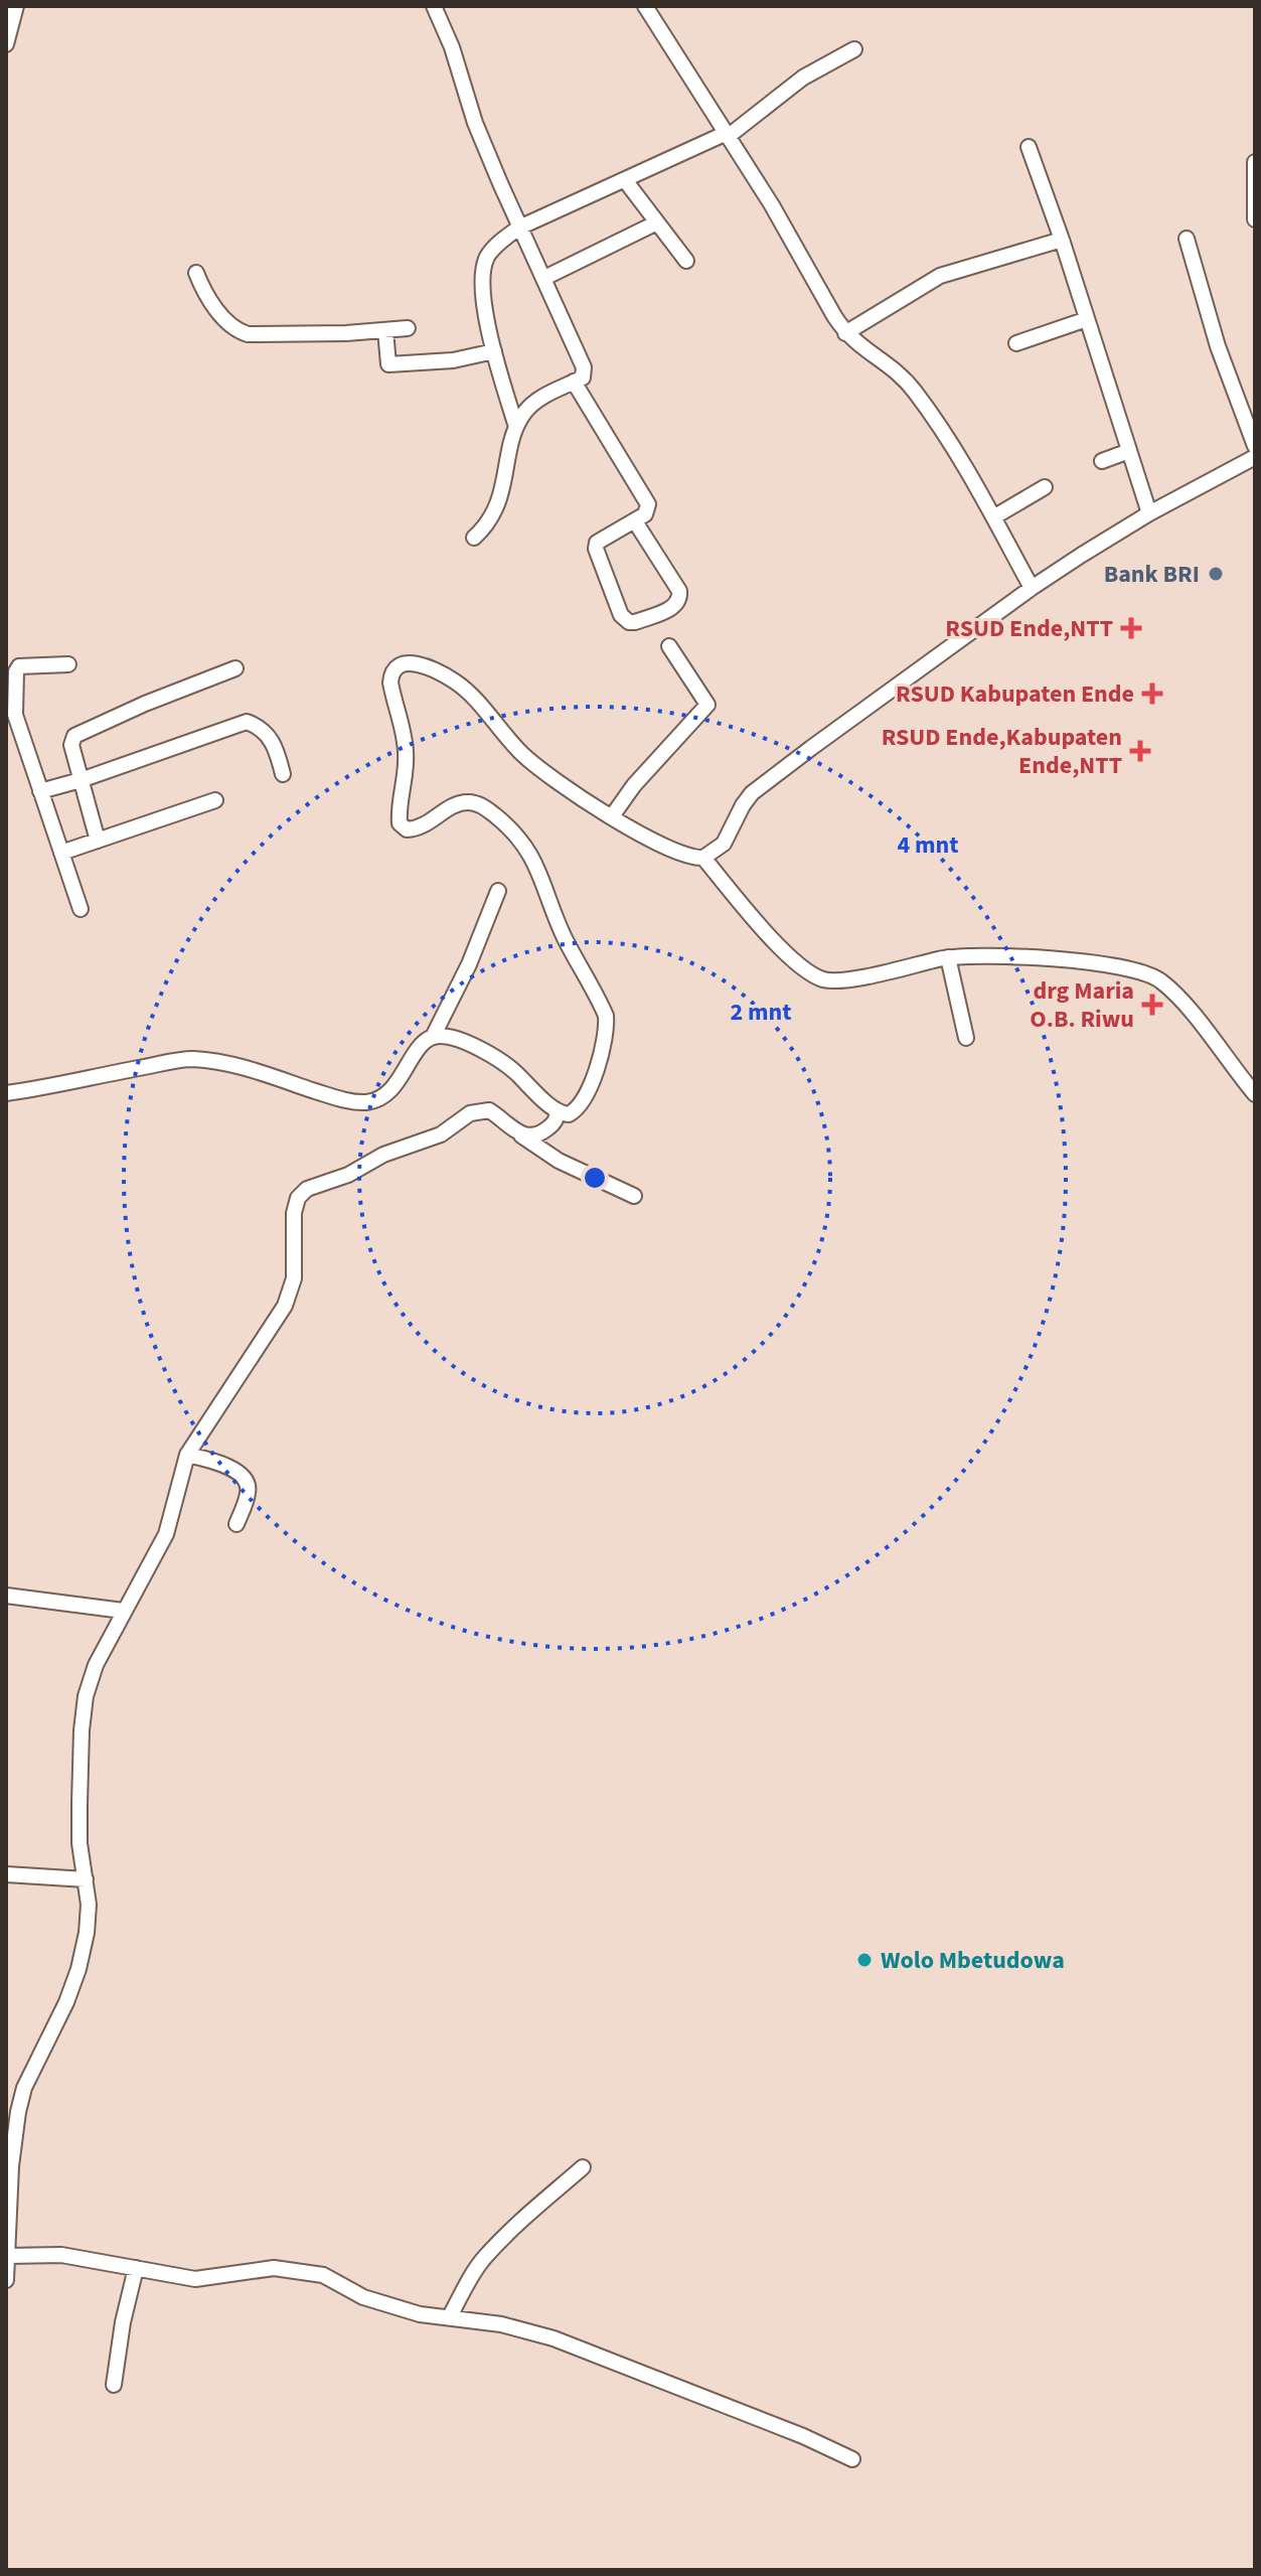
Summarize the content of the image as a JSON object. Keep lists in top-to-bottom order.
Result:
{
  "places": {
    "other": ["Bank BRI", "Wolo Mbetudowa"],
    "health": [
      "RSUD Ende,NTT",
      "RSUD Kabupaten Ende",
      "RSUD Ende,Kabupaten Ende,NTT",
      "drg Maria O.B. Riwu"
    ]
  },
  "rings": ["4 mnt", "2 mnt"]
}
